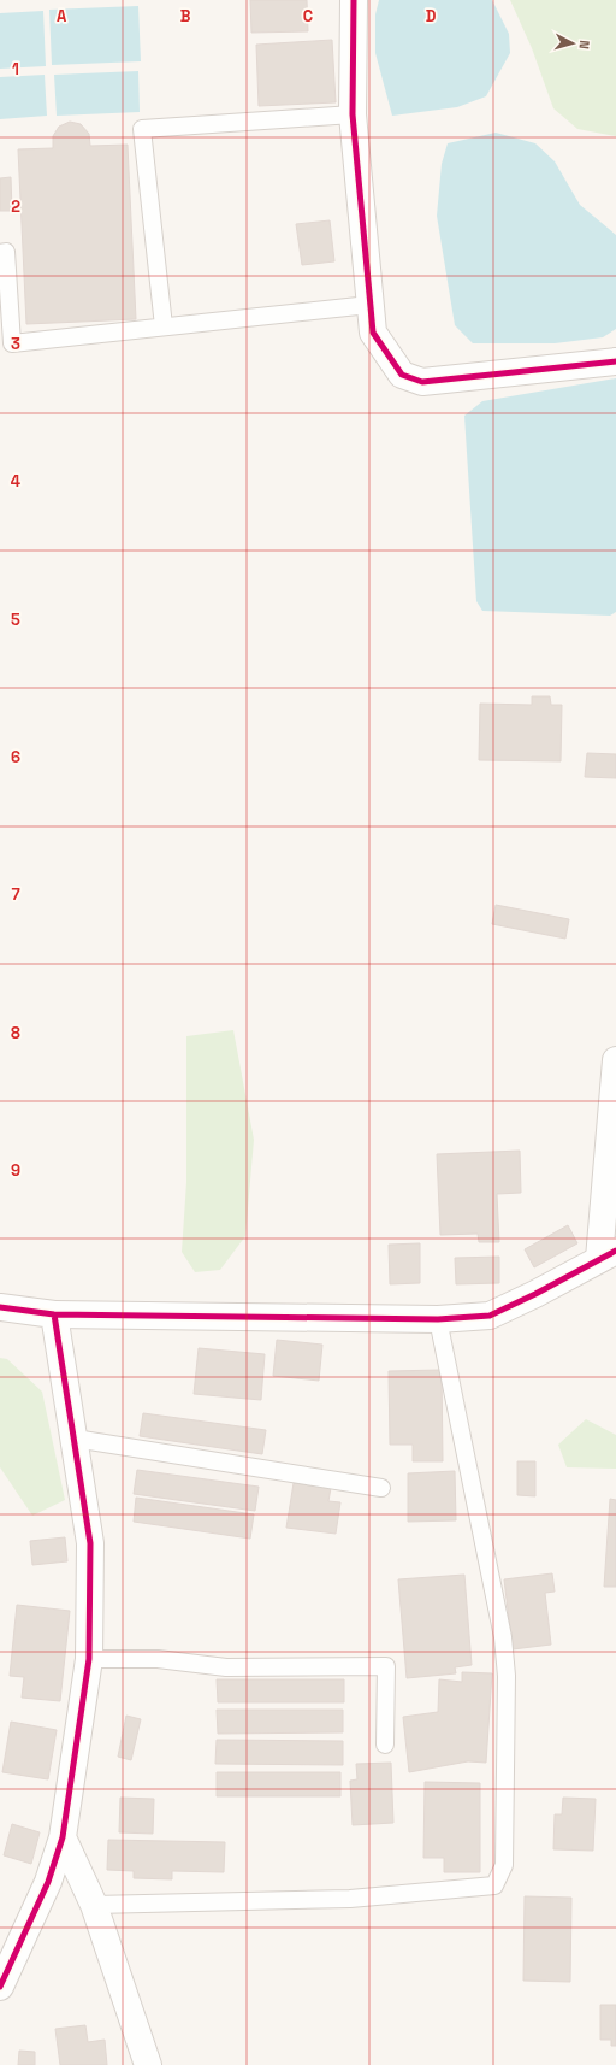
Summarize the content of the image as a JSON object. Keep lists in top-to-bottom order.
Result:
{
  "north": "right",
  "grid": {
    "columns": [
      "A",
      "B",
      "C",
      "D"
    ],
    "rows": [
      "1",
      "2",
      "3",
      "4",
      "5",
      "6",
      "7",
      "8",
      "9"
    ]
  }
}
